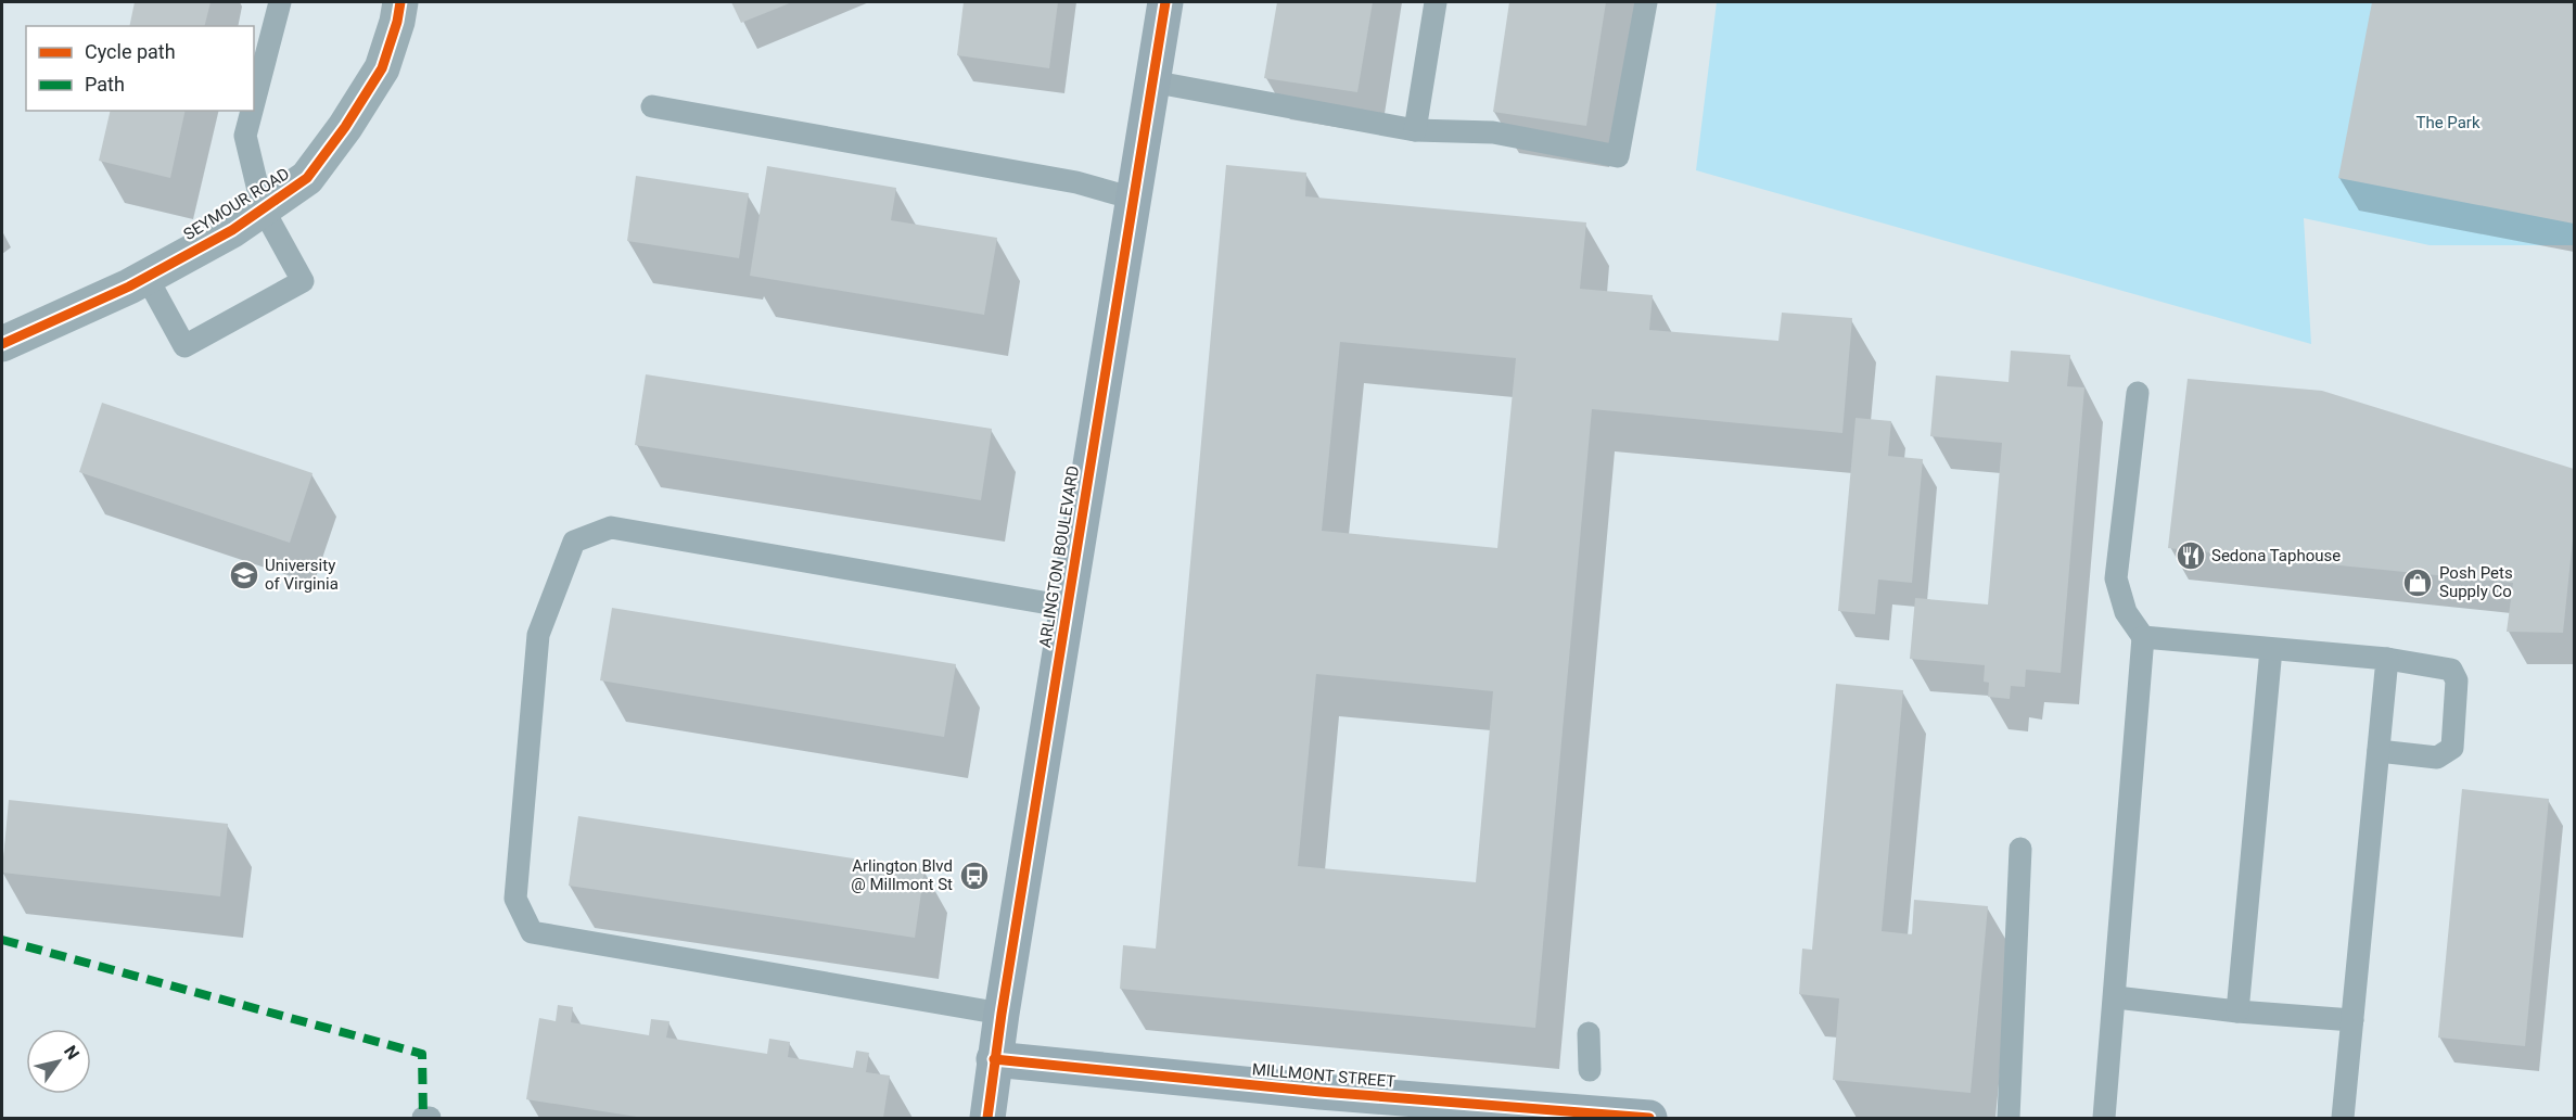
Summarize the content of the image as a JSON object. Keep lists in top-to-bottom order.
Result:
{
  "streets": {
    "street": ["SEYMOUR ROAD", "ARLINGTON BOULEVARD", "MILLMONT STREET"]
  },
  "crossings": [
    ["ARLINGTON BOULEVARD", "MILLMONT STREET"]
  ],
  "parks": ["The Park"],
  "places": {
    "restaurant": ["Sedona Taphouse"],
    "school or university": ["University of Virginia"],
    "shop": ["Posh Pets Supply Co"],
    "bus stop": ["Arlington Blvd @ Millmont St"]
  },
  "legend": ["Cycle path", "Path"],
  "north": "top right"
}
